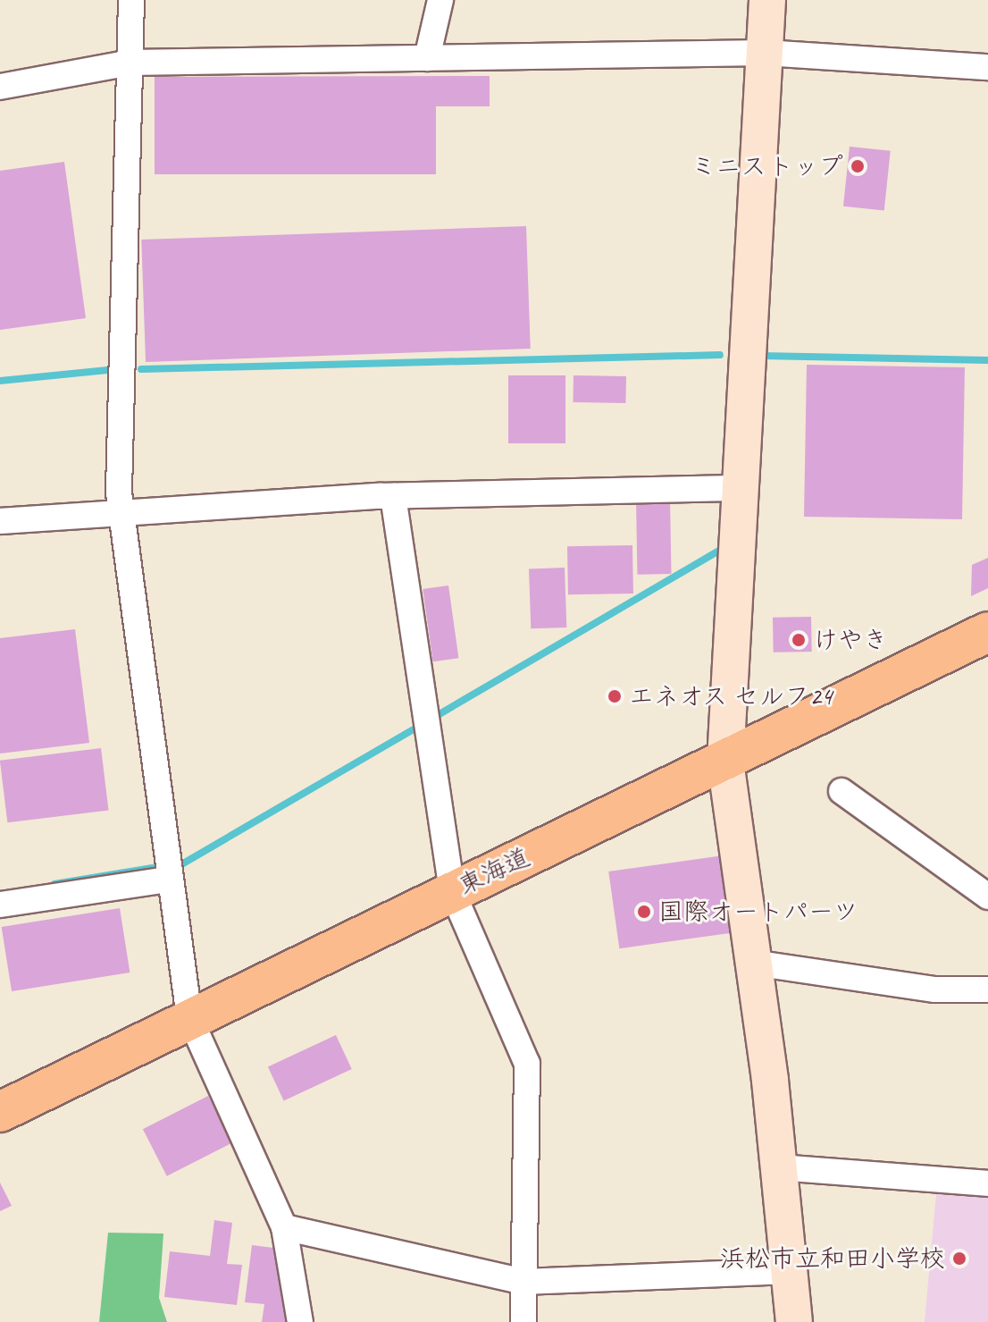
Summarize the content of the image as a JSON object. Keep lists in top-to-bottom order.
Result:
{
  "streets": {
    "highway": ["東海道"]
  },
  "places": [
    "ミニストップ",
    "けやき",
    "エネオス セルフ24",
    "国際オートパーツ",
    "浜松市立和田小学校"
  ]
}
